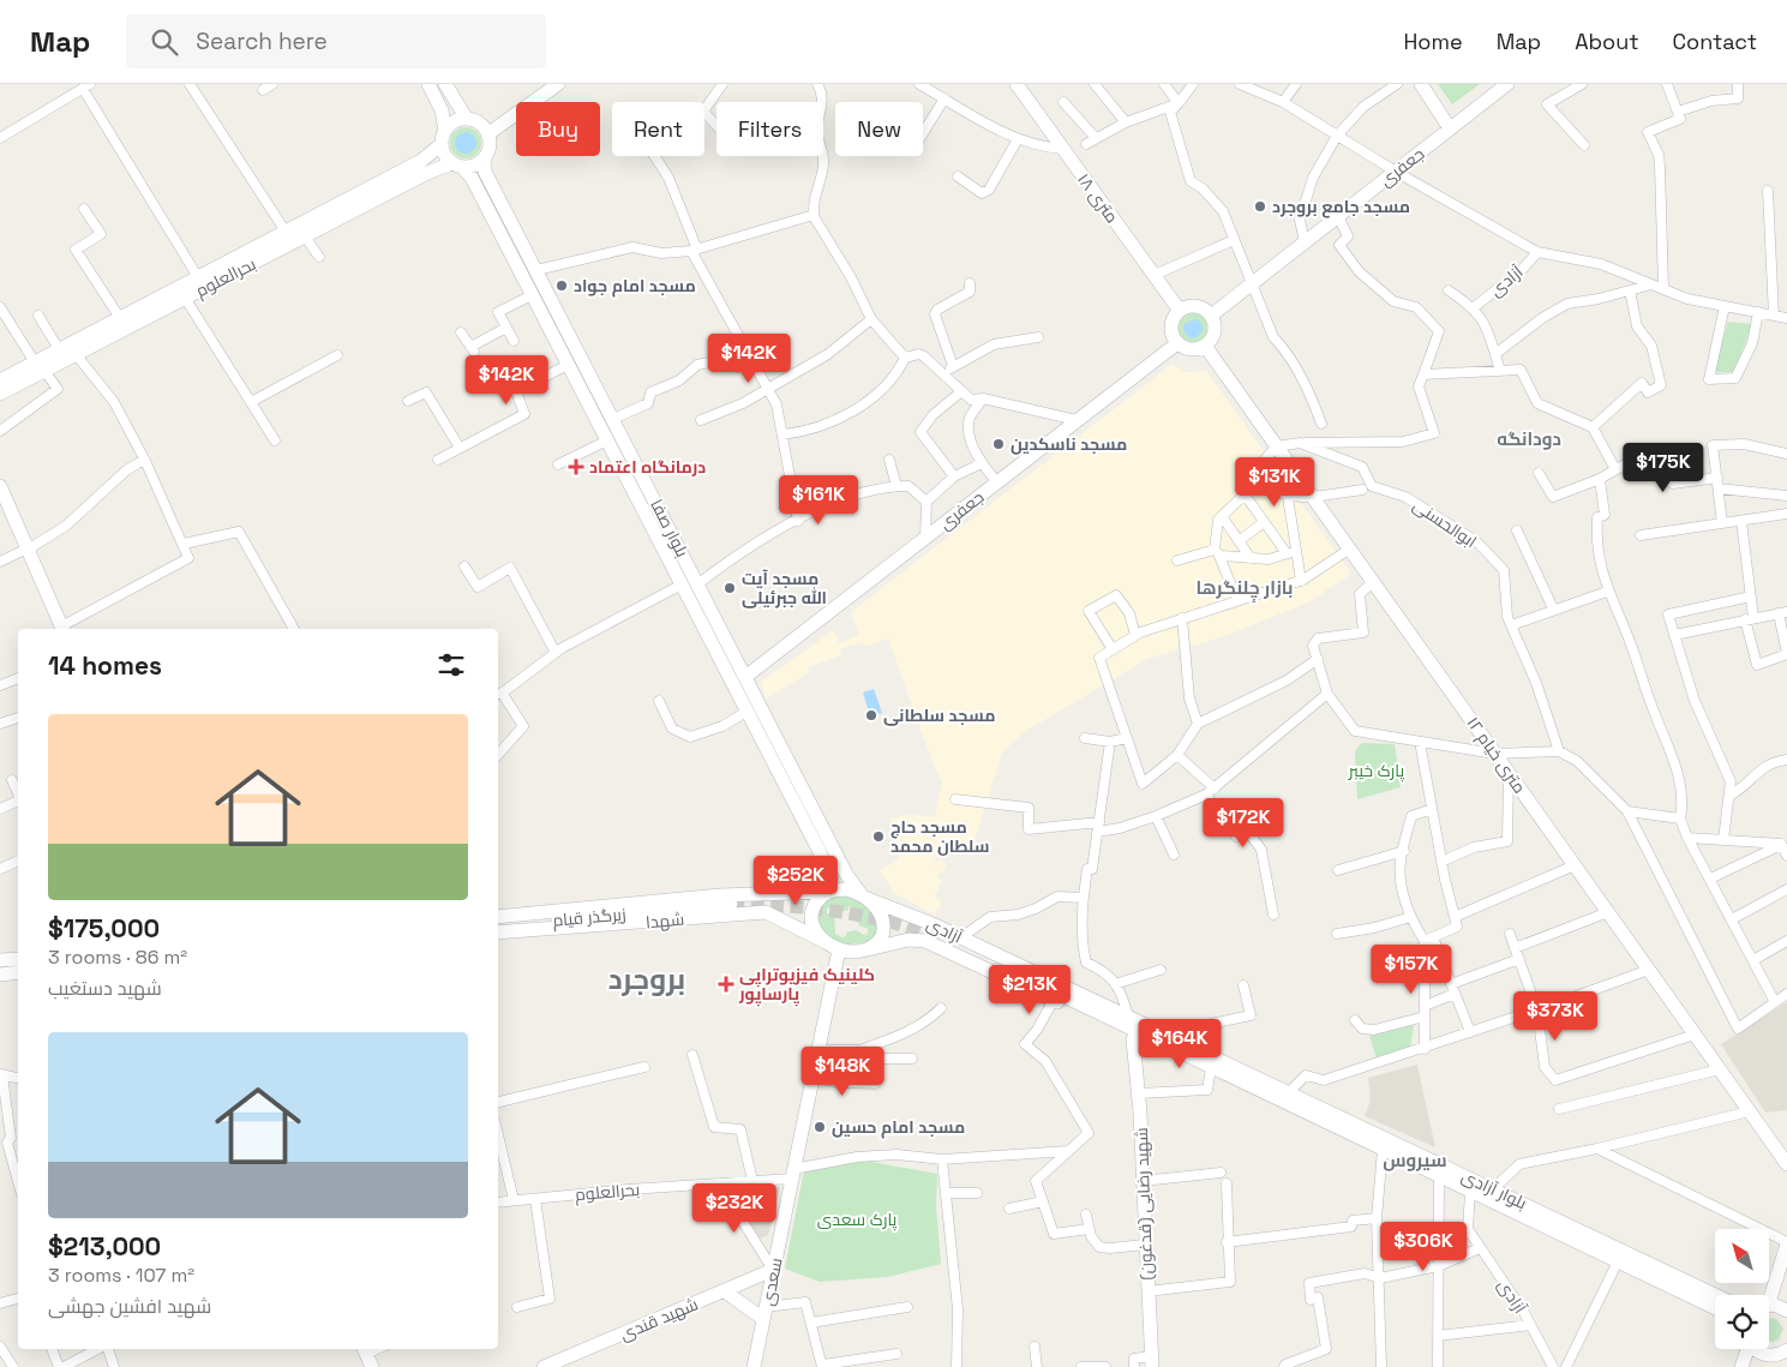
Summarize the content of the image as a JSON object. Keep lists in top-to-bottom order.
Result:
{
  "streets": {
    "main road": [
      "جعفری",
      "۱۸ متری",
      "بحرالعلوم",
      "آزادی",
      "بلوار صفا",
      "۱۲ متری خیام",
      "زیرگذر قیام",
      "شهدا",
      "بلوار آزادی",
      "(قدغون) شهید رضایی",
      "سعدی",
      "شهید قندی"
    ],
    "street": ["ابوالحسنی"]
  },
  "crossings": [
    ["جعفری", "۱۸ متری"],
    ["جعفری", "بلوار صفا"],
    ["جعفری", "۱۲ متری خیام"],
    ["۱۸ متری", "۱۲ متری خیام"],
    ["بحرالعلوم", "بلوار صفا"],
    ["بحرالعلوم", "سعدی"],
    ["آزادی", "بلوار صفا"],
    ["آزادی", "شهدا"],
    ["آزادی", "بلوار آزادی"],
    ["آزادی", "(قدغون) شهید رضایی"],
    ["آزادی", "سعدی"],
    ["ابوالحسنی", "۱۲ متری خیام"],
    ["بلوار صفا", "شهدا"],
    ["بلوار صفا", "سعدی"],
    ["شهدا", "سعدی"],
    ["سعدی", "شهید قندی"]
  ],
  "districts": [
    "دودانگه",
    "بازار چِلنگرها",
    "بروجرد",
    "سیروس"
  ],
  "parks": ["پارک خیبر", "پارک سعدی"],
  "places": {
    "other": [
      "مسجد جامع بروجرد",
      "مسجد امام جواد",
      "مسجد ناسکدین",
      "مسجد آیت الله جبرئیلی",
      "مسجد سلطانی",
      "مسجد حاج سلطان محمد",
      "مسجد امام حسین"
    ],
    "health": ["درمانگاه اعتماد", "کلینیک فیزیوتراپی پارساپور"]
  },
  "north": "top left",
  "page": {
    "header": "Map",
    "search": "Search here",
    "nav": [
      "Home",
      "Map",
      "About",
      "Contact"
    ],
    "chip": [
      "Buy",
      "Rent",
      "Filters",
      "New"
    ],
    "price": [
      "$142K",
      "$142K",
      "$175K",
      "$131K",
      "$161K",
      "$172K",
      "$252K",
      "$157K",
      "$213K",
      "$373K",
      "$164K",
      "$148K",
      "$232K",
      "$306K"
    ],
    "heading": "14 homes",
    "list": [
      {
        "name": "$175,000",
        "note": "3 rooms · 86 m² · شهید دستغیب"
      },
      {
        "name": "$213,000",
        "note": "3 rooms · 107 m² · شهید افشین جهشی"
      }
    ]
  }
}
